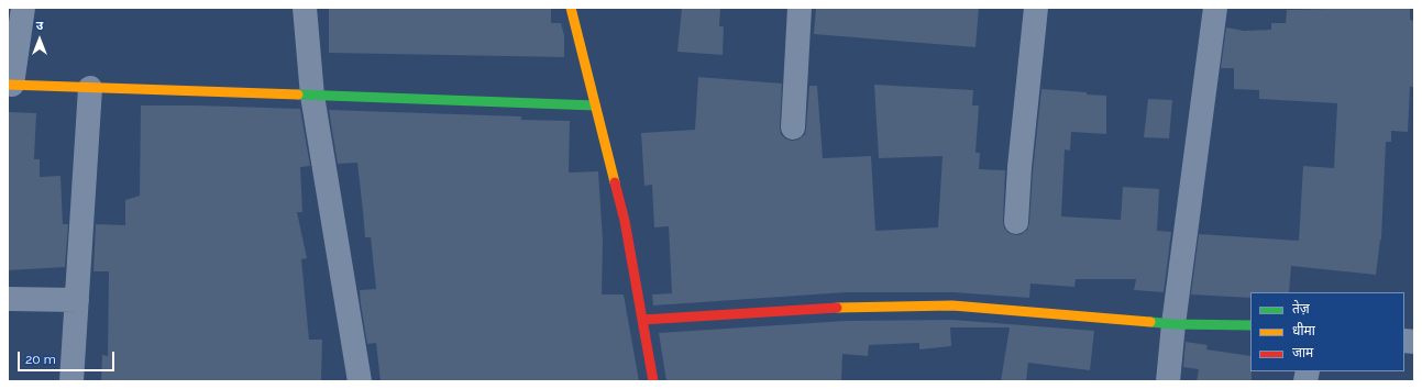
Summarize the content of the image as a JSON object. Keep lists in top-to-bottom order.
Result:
{
  "legend": ["तेज़", "धीमा", "जाम"],
  "scale_bar": "20 m",
  "north": "top"
}
